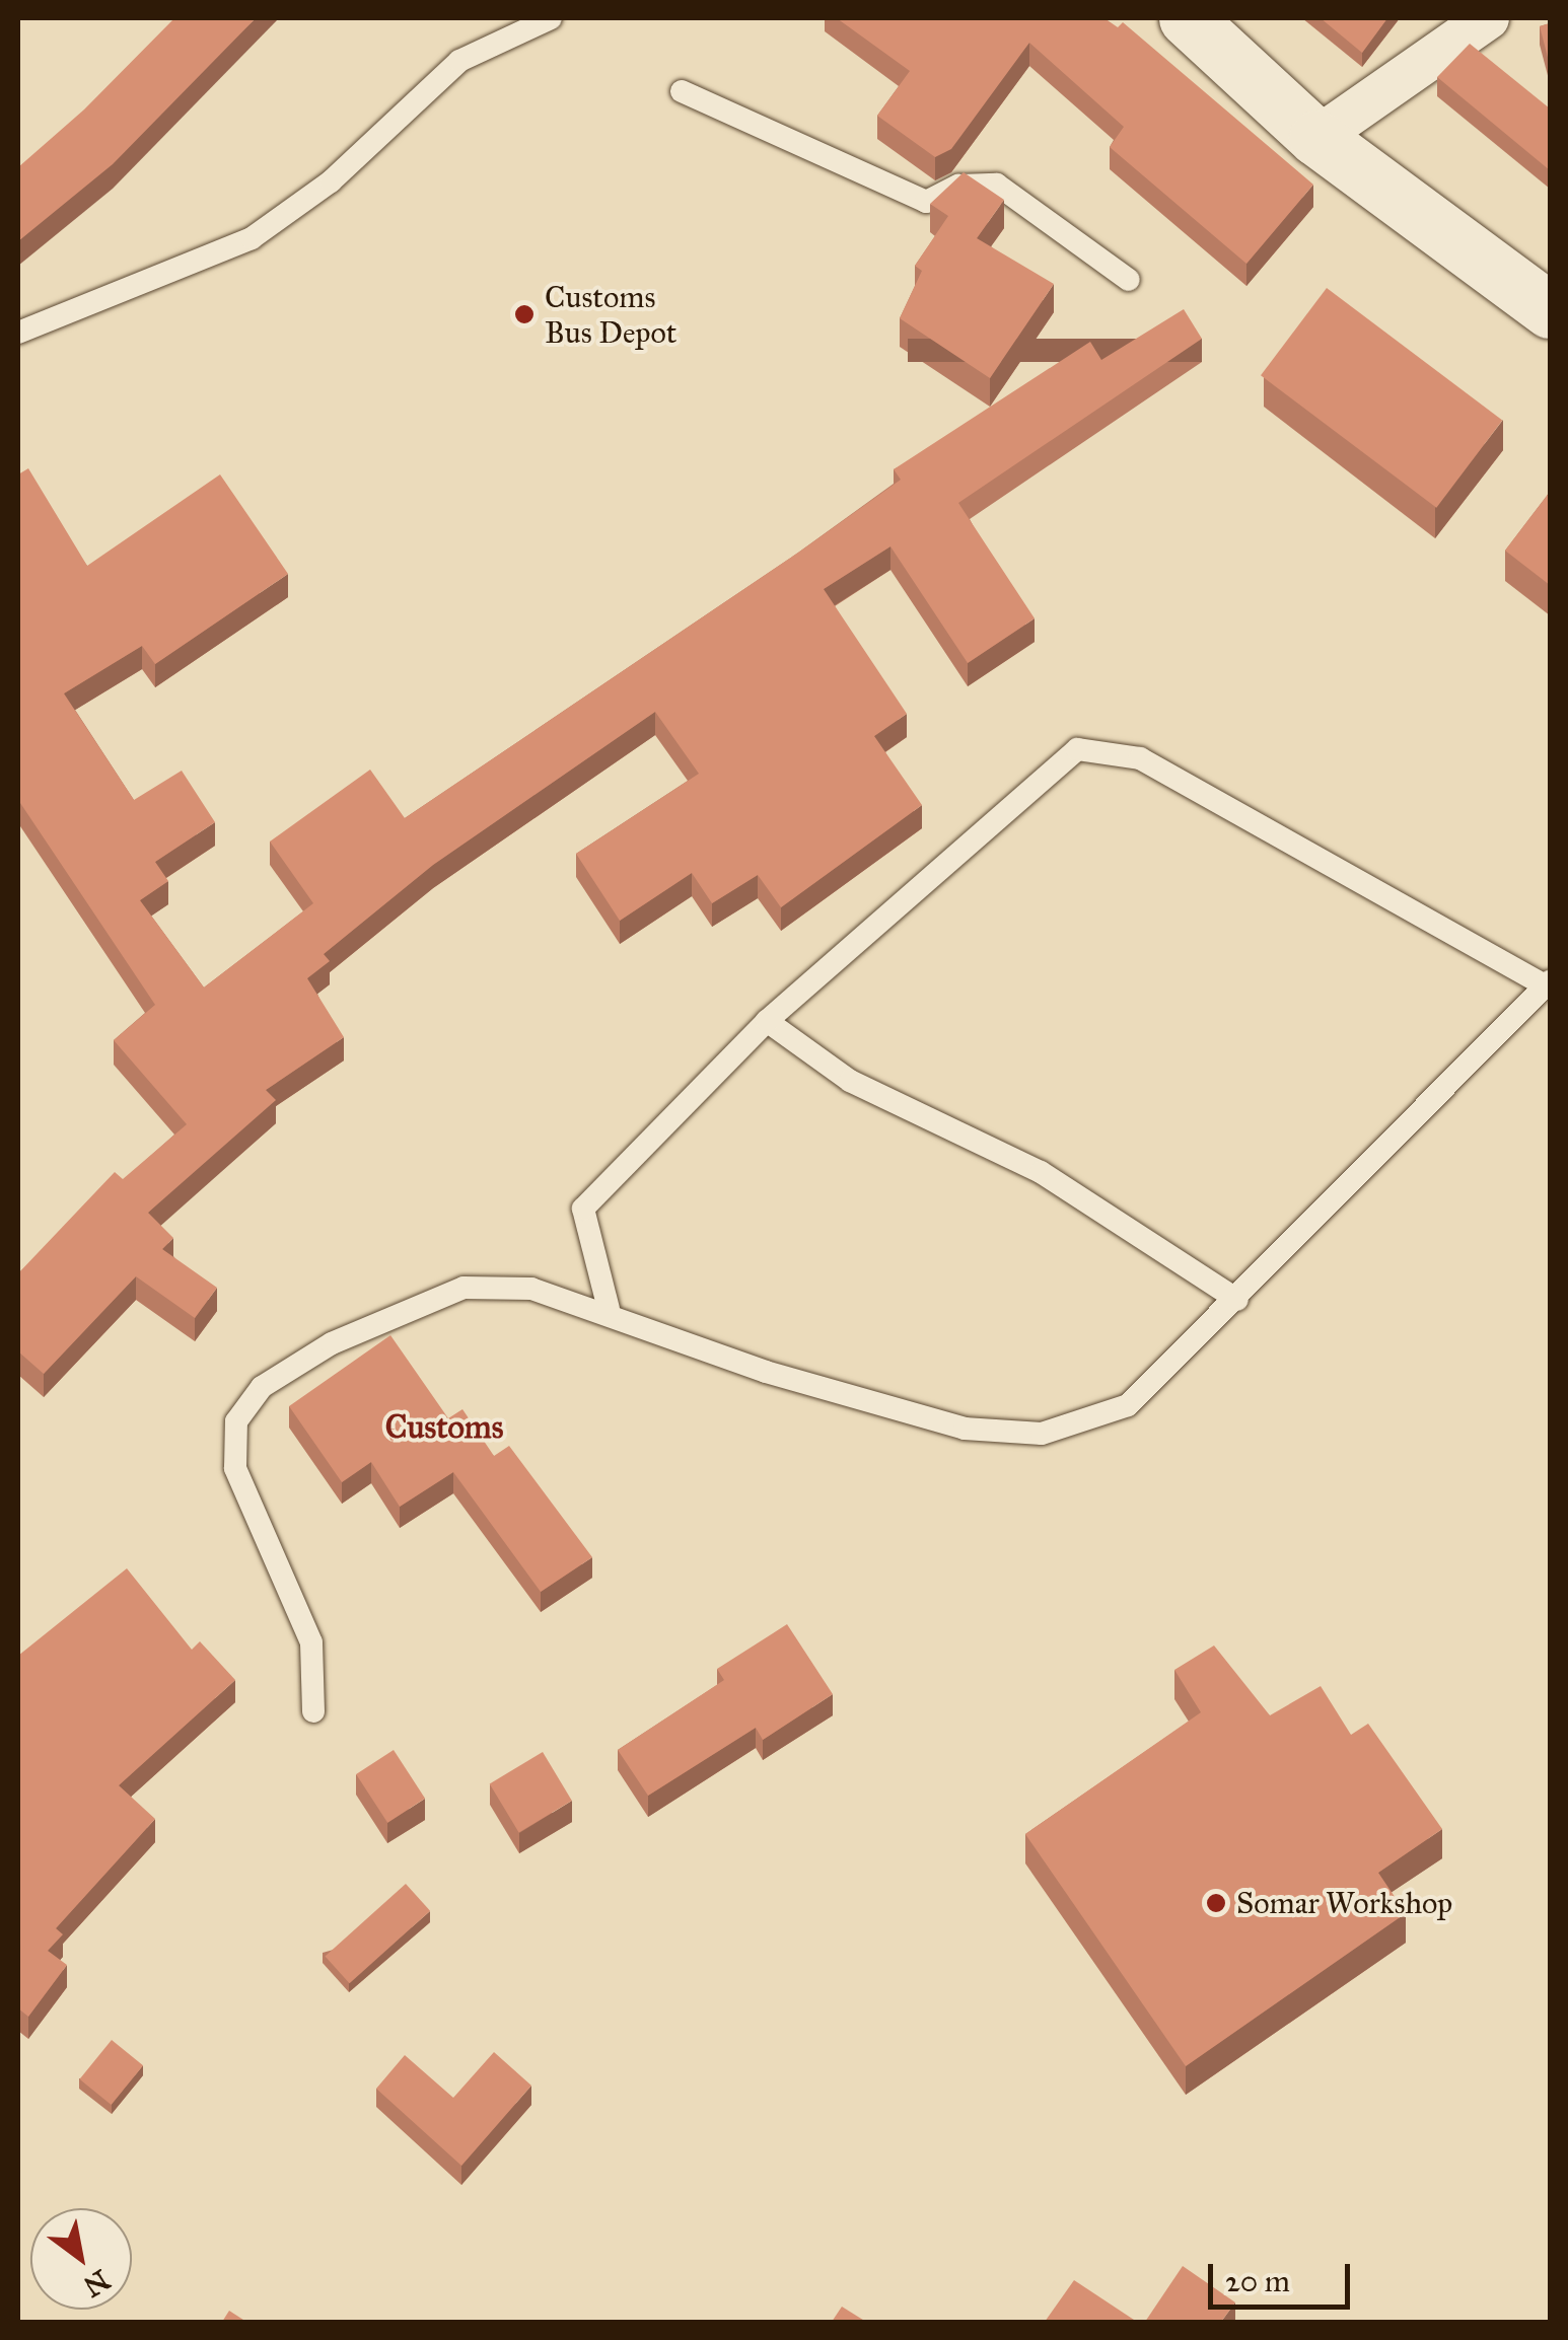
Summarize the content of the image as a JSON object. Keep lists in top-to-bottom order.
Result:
{
  "districts": ["Customs"],
  "places": ["Customs Bus Depot", "Somar Workshop"],
  "scale_bar": "20 m",
  "north": "bottom right"
}
